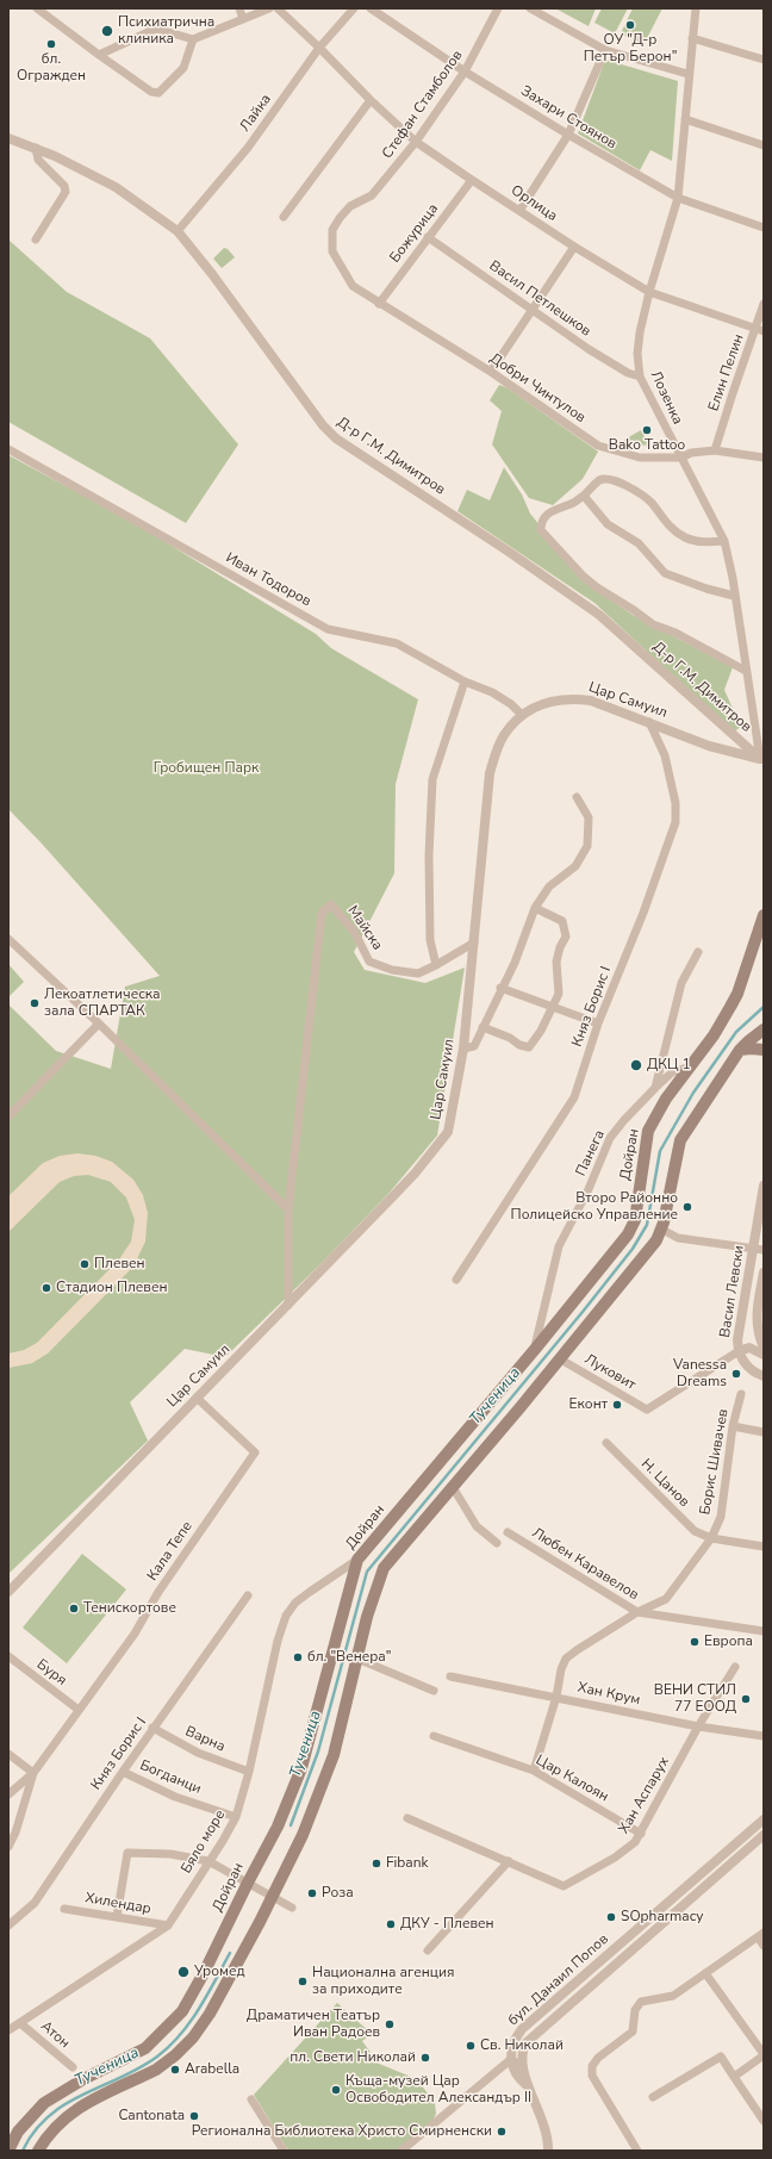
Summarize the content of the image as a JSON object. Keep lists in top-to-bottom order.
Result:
{
  "streets": {
    "main road": ["Дойран"],
    "street": [
      "Стефан Стамболов",
      "Лайка",
      "Захари Стоянов",
      "Орлица",
      "Божурица",
      "Васил Петлешков",
      "Елин Пелин",
      "Добри Чинтулов",
      "Лозенка",
      "Д-р Г.М. Димитров",
      "Иван Тодоров",
      "Цар Самуил",
      "Майска",
      "Княз Борис I",
      "Панега",
      "Васил Левски",
      "Луковит",
      "Борис Шивачев",
      "Н. Цанов",
      "Кала Тепе",
      "Любен Каравелов",
      "Буря",
      "Хан Крум",
      "Варна",
      "Богданци",
      "Цар Калоян",
      "Хан Аспарух",
      "Бяло море",
      "Хилендар",
      "бул. Данаил Попов",
      "Атон"
    ]
  },
  "crossings": [
    ["Стефан Стамболов", "Захари Стоянов"],
    ["Стефан Стамболов", "Орлица"],
    ["Стефан Стамболов", "Добри Чинтулов"],
    ["Лайка", "Орлица"],
    ["Лайка", "Д-р Г.М. Димитров"],
    ["Захари Стоянов", "Лозенка"],
    ["Орлица", "Божурица"],
    ["Орлица", "Елин Пелин"],
    ["Орлица", "Лозенка"],
    ["Божурица", "Васил Петлешков"],
    ["Божурица", "Добри Чинтулов"],
    ["Васил Петлешков", "Лозенка"],
    ["Елин Пелин", "Добри Чинтулов"],
    ["Добри Чинтулов", "Лозенка"],
    ["Лозенка", "Д-р Г.М. Димитров"],
    ["Лозенка", "Цар Самуил"],
    ["Д-р Г.М. Димитров", "Цар Самуил"],
    ["Иван Тодоров", "Цар Самуил"],
    ["Цар Самуил", "Майска"],
    ["Цар Самуил", "Княз Борис I"],
    ["Цар Самуил", "Кала Тепе"],
    ["Княз Борис I", "Варна"],
    ["Княз Борис I", "Богданци"],
    ["Панега", "Дойран"],
    ["Дойран", "Бяло море"],
    ["Васил Левски", "Луковит"],
    ["Борис Шивачев", "Н. Цанов"],
    ["Борис Шивачев", "Любен Каравелов"],
    ["Борис Шивачев", "Хан Крум"],
    ["Борис Шивачев", "Цар Калоян"],
    ["Кала Тепе", "Буря"],
    ["Хан Крум", "Хан Аспарух"],
    ["Варна", "Бяло море"],
    ["Богданци", "Бяло море"],
    ["Цар Калоян", "Хан Аспарух"],
    ["Бяло море", "Хилендар"],
    ["Бяло море", "Атон"]
  ],
  "water": ["Тученица"],
  "parks": ["Гробищен Парк"],
  "places": [
    "ОУ \"Д-р Петър Берон\"",
    "Психиатрична клиника",
    "бл. Огражден",
    "Bako Tattoo",
    "Лекоатлетическа зала СПАРТАК",
    "ДКЦ 1",
    "Второ Районно Полицейско Управление",
    "Плевен",
    "Стадион Плевен",
    "Vanessa Dreams",
    "Еконт",
    "Тенискортове",
    "Европа",
    "бл. \"Венера\"",
    "ВЕНИ СТИЛ 77 ЕООД",
    "Fibank",
    "Роза",
    "SOpharmacy",
    "ДКУ - Плевен",
    "Уромед",
    "Национална агенция за приходите",
    "Драматичен Театър Иван Радоев",
    "Св. Николай",
    "пл. Свети Николай",
    "Arabella",
    "Къща-музей Цар Освободител Александър II",
    "Cantonata",
    "Регионална Библиотека Христо Смирненски"
  ]
}
